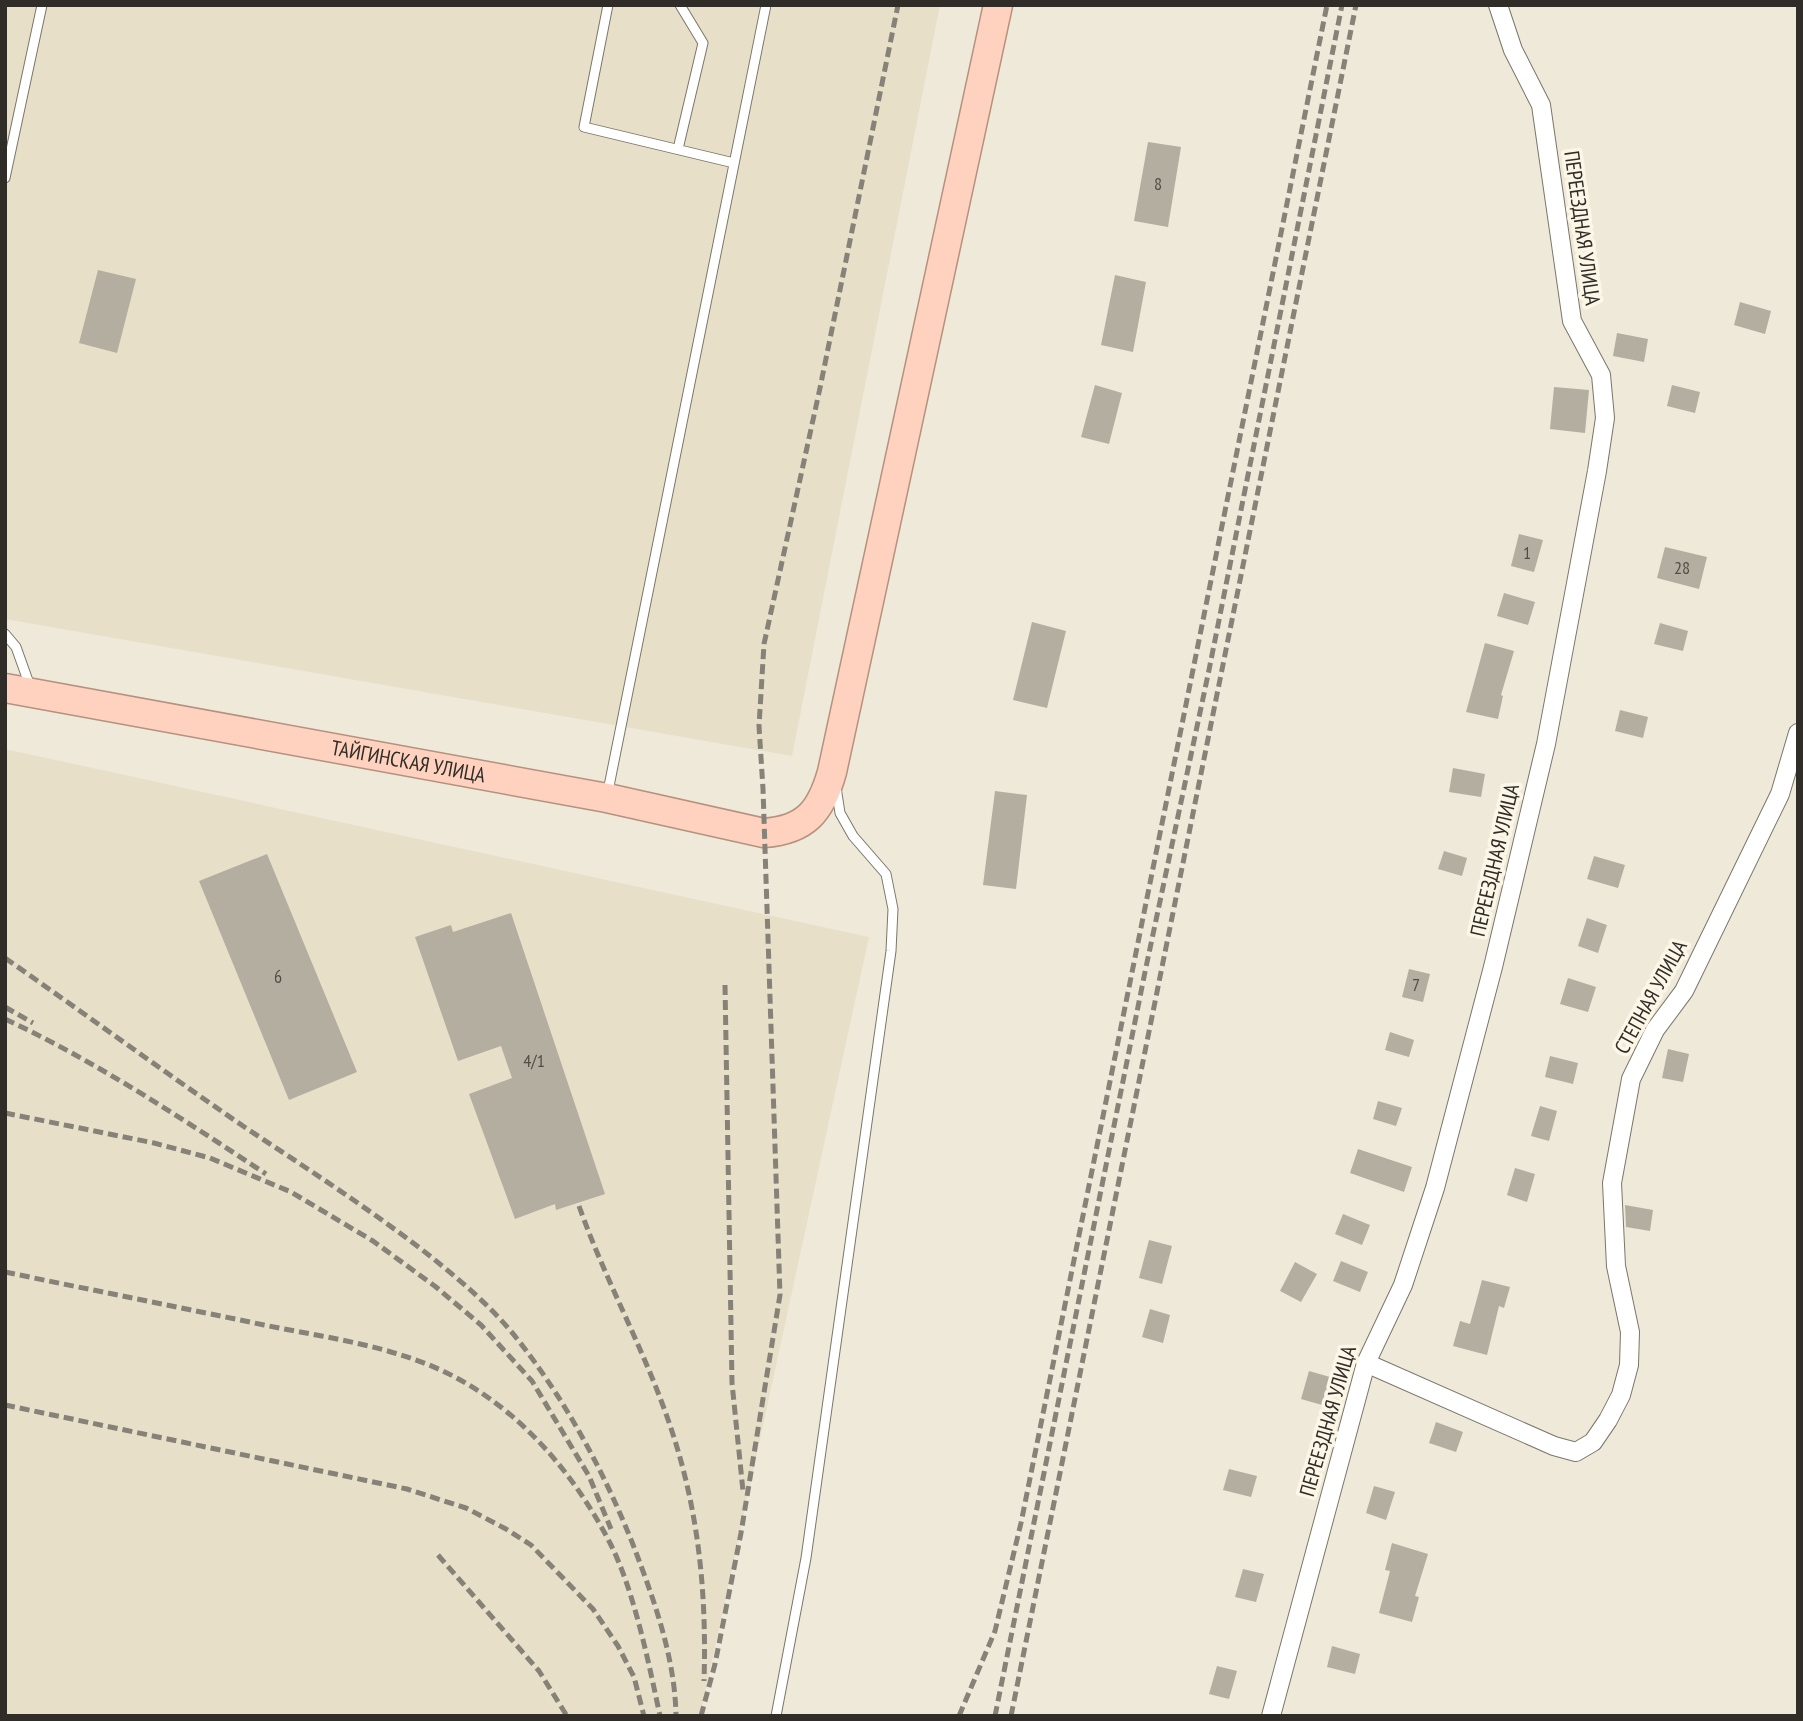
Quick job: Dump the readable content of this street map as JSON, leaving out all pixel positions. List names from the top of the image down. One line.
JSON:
{"streets":{"highway":["ТАЙГИНСКАЯ УЛИЦА"],"street":["ПЕРЕЕЗДНАЯ УЛИЦА","СТЕПНАЯ УЛИЦА"]},"crossings":[["ПЕРЕЕЗДНАЯ УЛИЦА","СТЕПНАЯ УЛИЦА"]],"house_numbers":["8","1","28","6","7","4/1"]}
